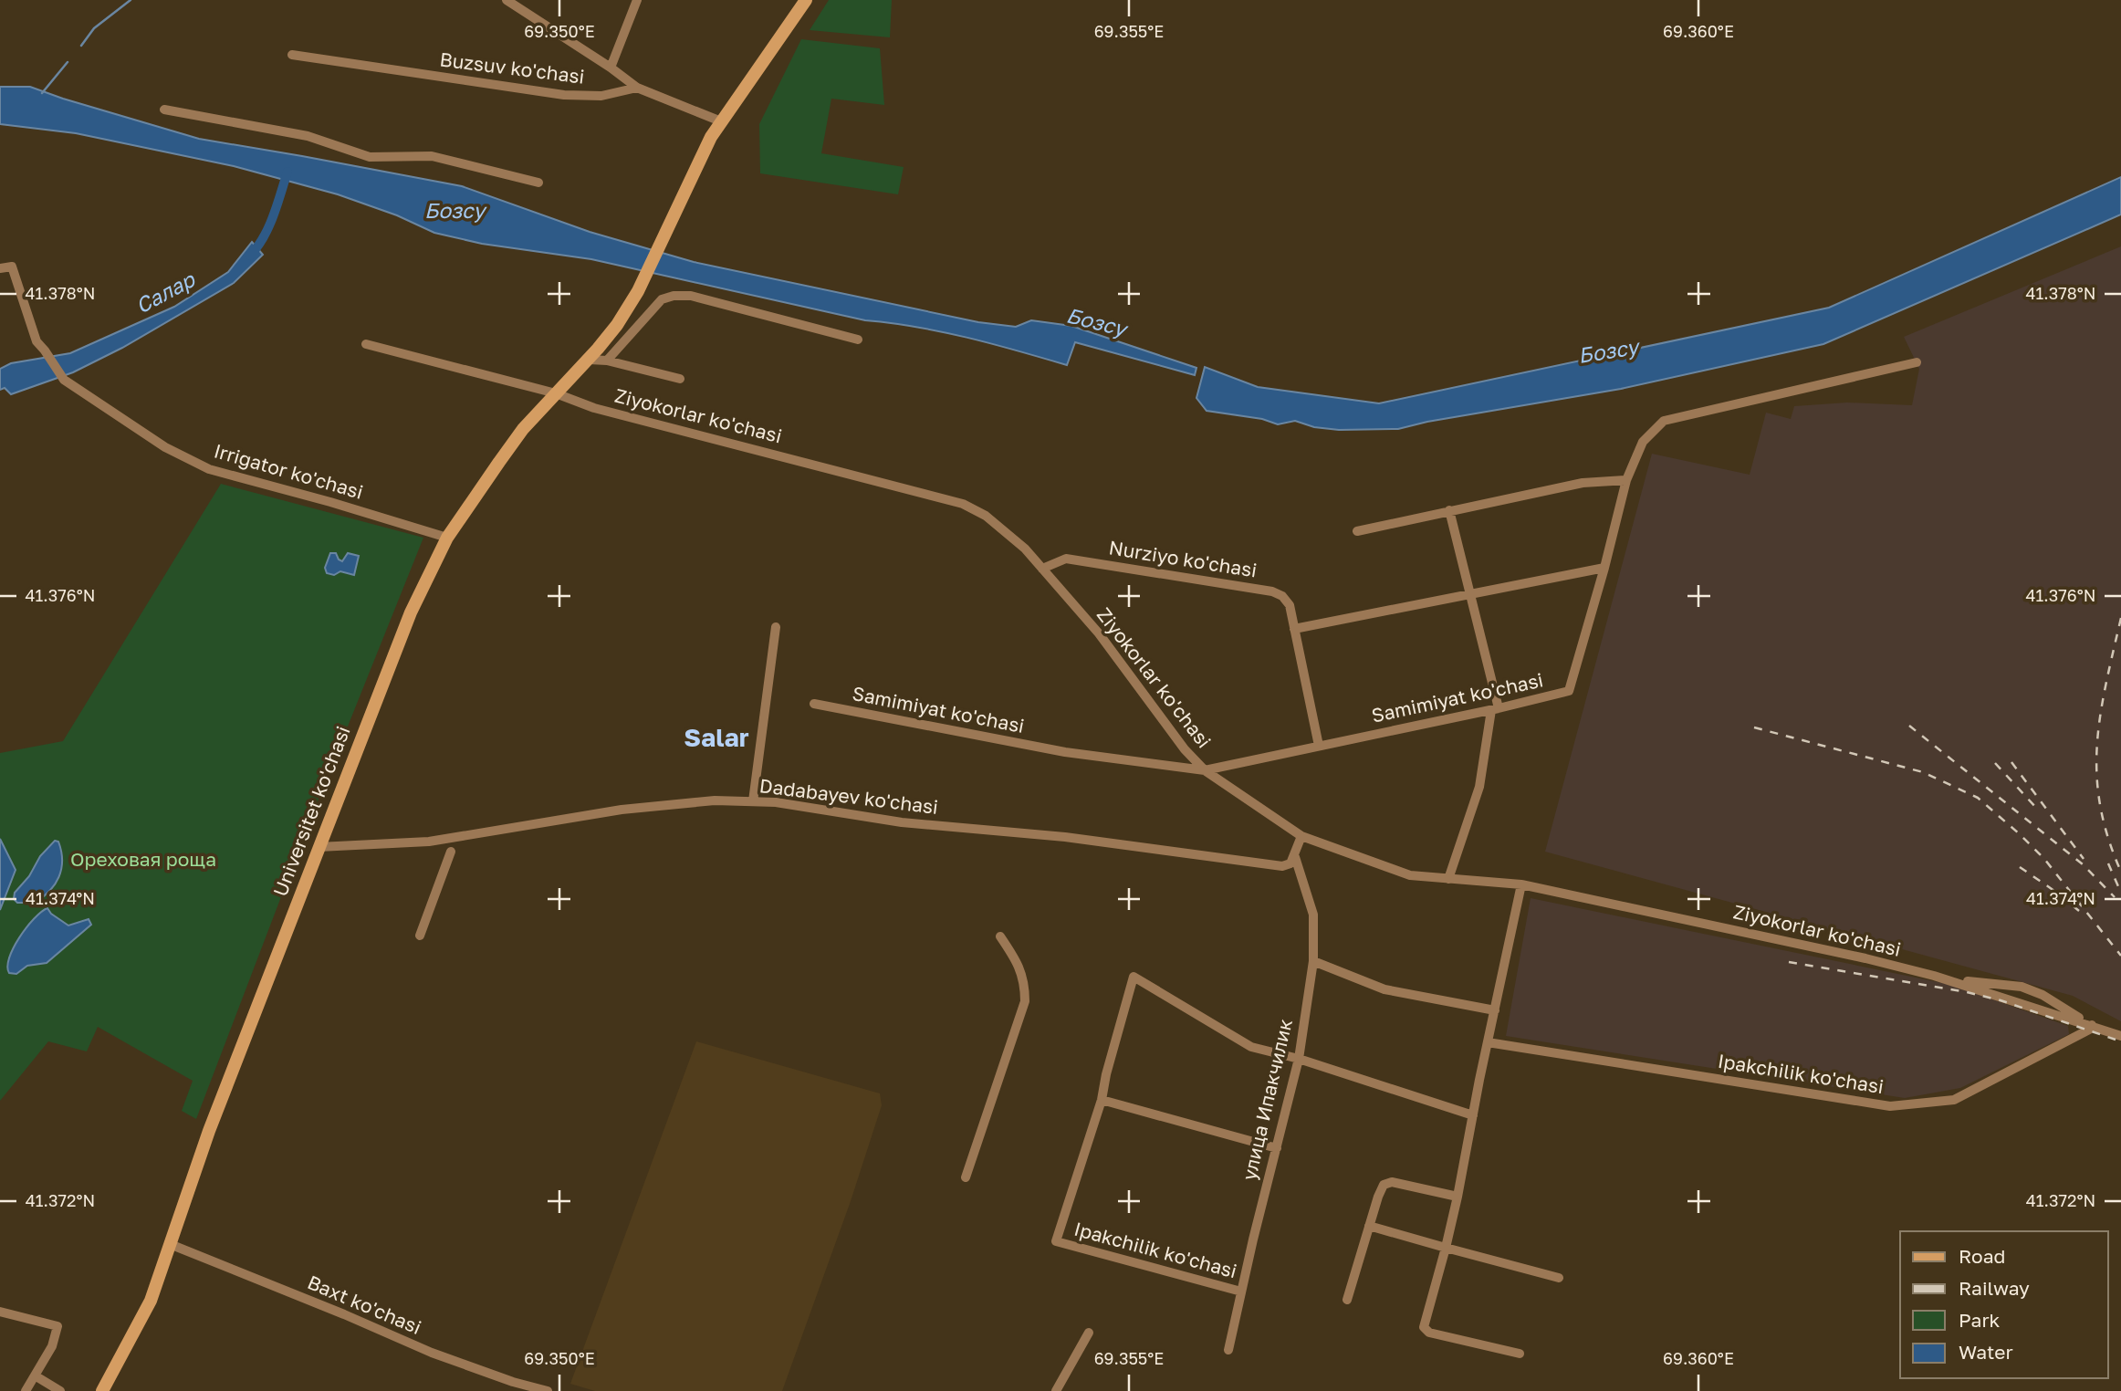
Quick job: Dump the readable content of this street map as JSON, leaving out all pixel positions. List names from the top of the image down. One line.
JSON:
{"streets":{"main road":["Universitet ko'chasi"],"street":["Buzsuv ko'chasi","Ziyokorlar ko'chasi","Irrigator ko'chasi","Nurziyo ko'chasi","Samimiyat ko'chasi","Dadabayev ko'chasi","Ipakchilik ko'chasi","улица Ипакчилик","Baxt ko'chasi"]},"crossings":[["Ziyokorlar ko'chasi","Nurziyo ko'chasi"],["Ziyokorlar ko'chasi","Samimiyat ko'chasi"],["Ziyokorlar ko'chasi","Universitet ko'chasi"],["Ziyokorlar ko'chasi","Ipakchilik ko'chasi"],["Irrigator ko'chasi","Universitet ko'chasi"],["Nurziyo ko'chasi","Samimiyat ko'chasi"],["Dadabayev ko'chasi","Universitet ko'chasi"],["Dadabayev ko'chasi","улица Ипакчилик"],["Universitet ko'chasi","Baxt ko'chasi"],["Ipakchilik ko'chasi","улица Ипакчилик"]],"districts":["Salar"],"water":["Бозсу","Салар"],"parks":["Ореховая роща"],"legend":["Road","Railway","Park","Water"],"coordinates":["69.350°E","69.355°E","69.360°E","41.378°N","41.376°N","41.374°N","41.372°N"]}
